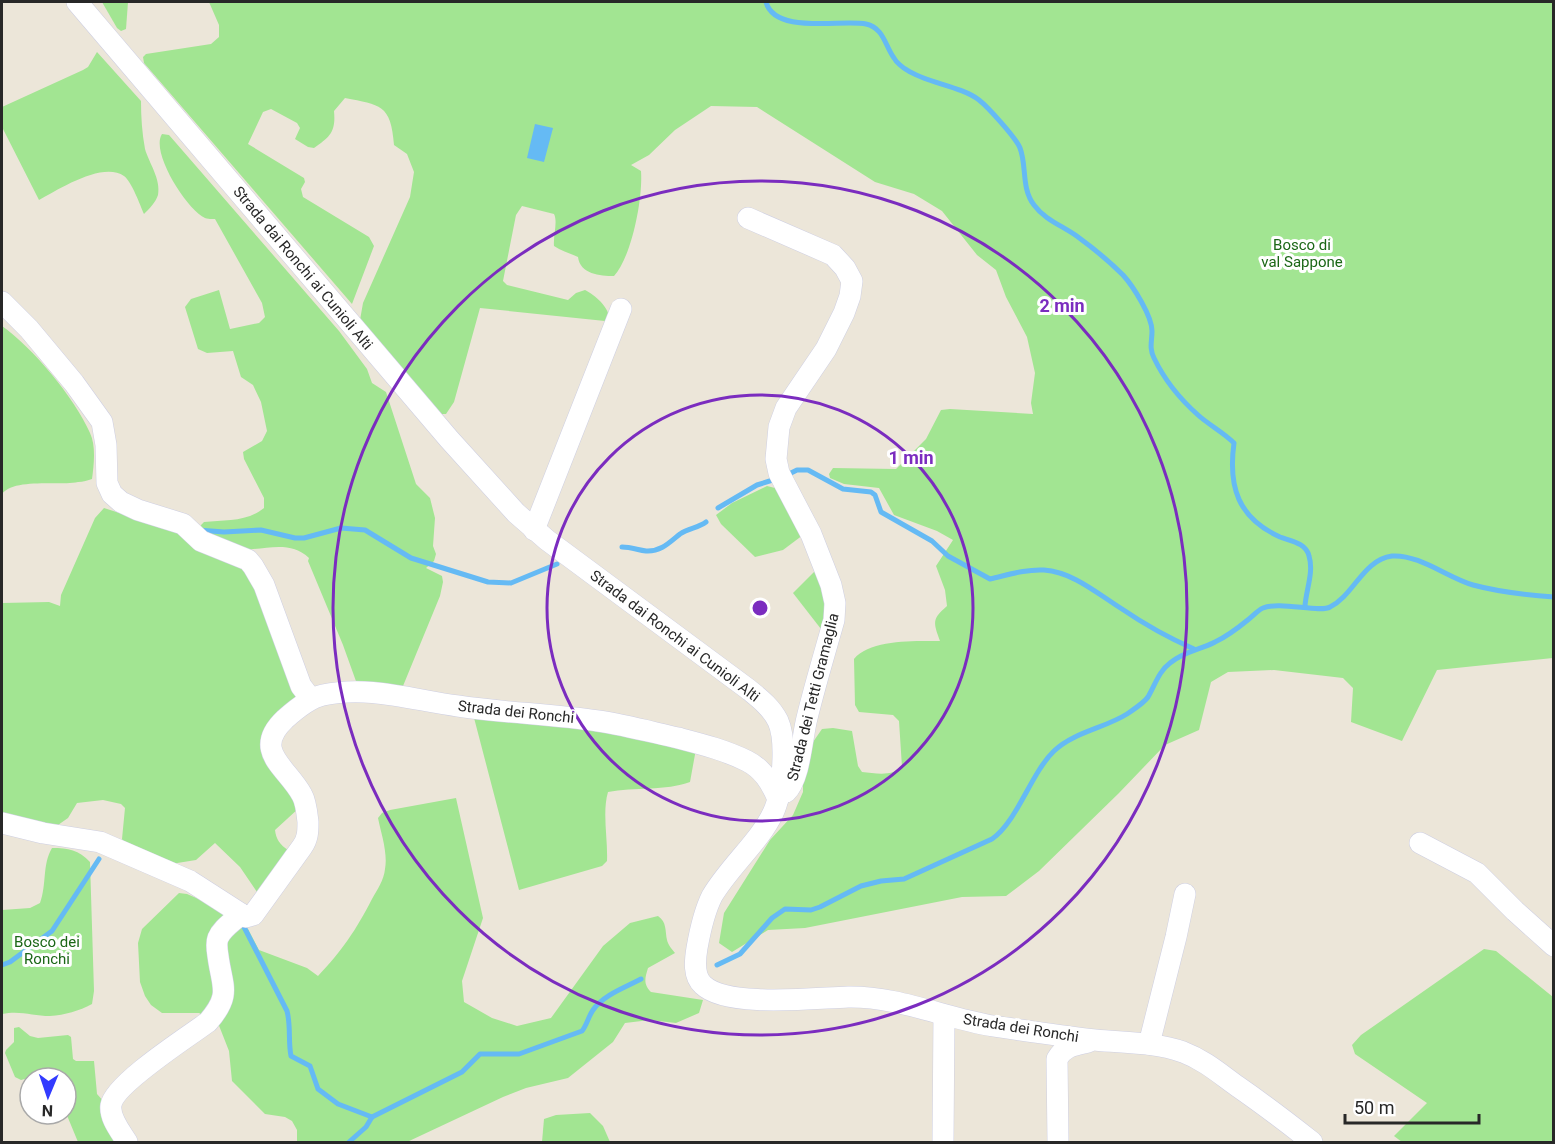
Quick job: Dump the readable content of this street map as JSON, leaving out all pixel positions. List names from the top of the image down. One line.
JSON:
{"streets":{"street":["Strada dai Ronchi ai Cunioli Alti","Strada dei Tetti Gramaglia","Strada dei Ronchi"]},"crossings":[["Strada dai Ronchi ai Cunioli Alti","Strada dei Tetti Gramaglia"],["Strada dai Ronchi ai Cunioli Alti","Strada dei Ronchi"],["Strada dei Tetti Gramaglia","Strada dei Ronchi"]],"parks":["Bosco di val Sappone","Bosco dei Ronchi"],"scale_bar":"50 m","north":"bottom","rings":["2 min","1 min"]}
